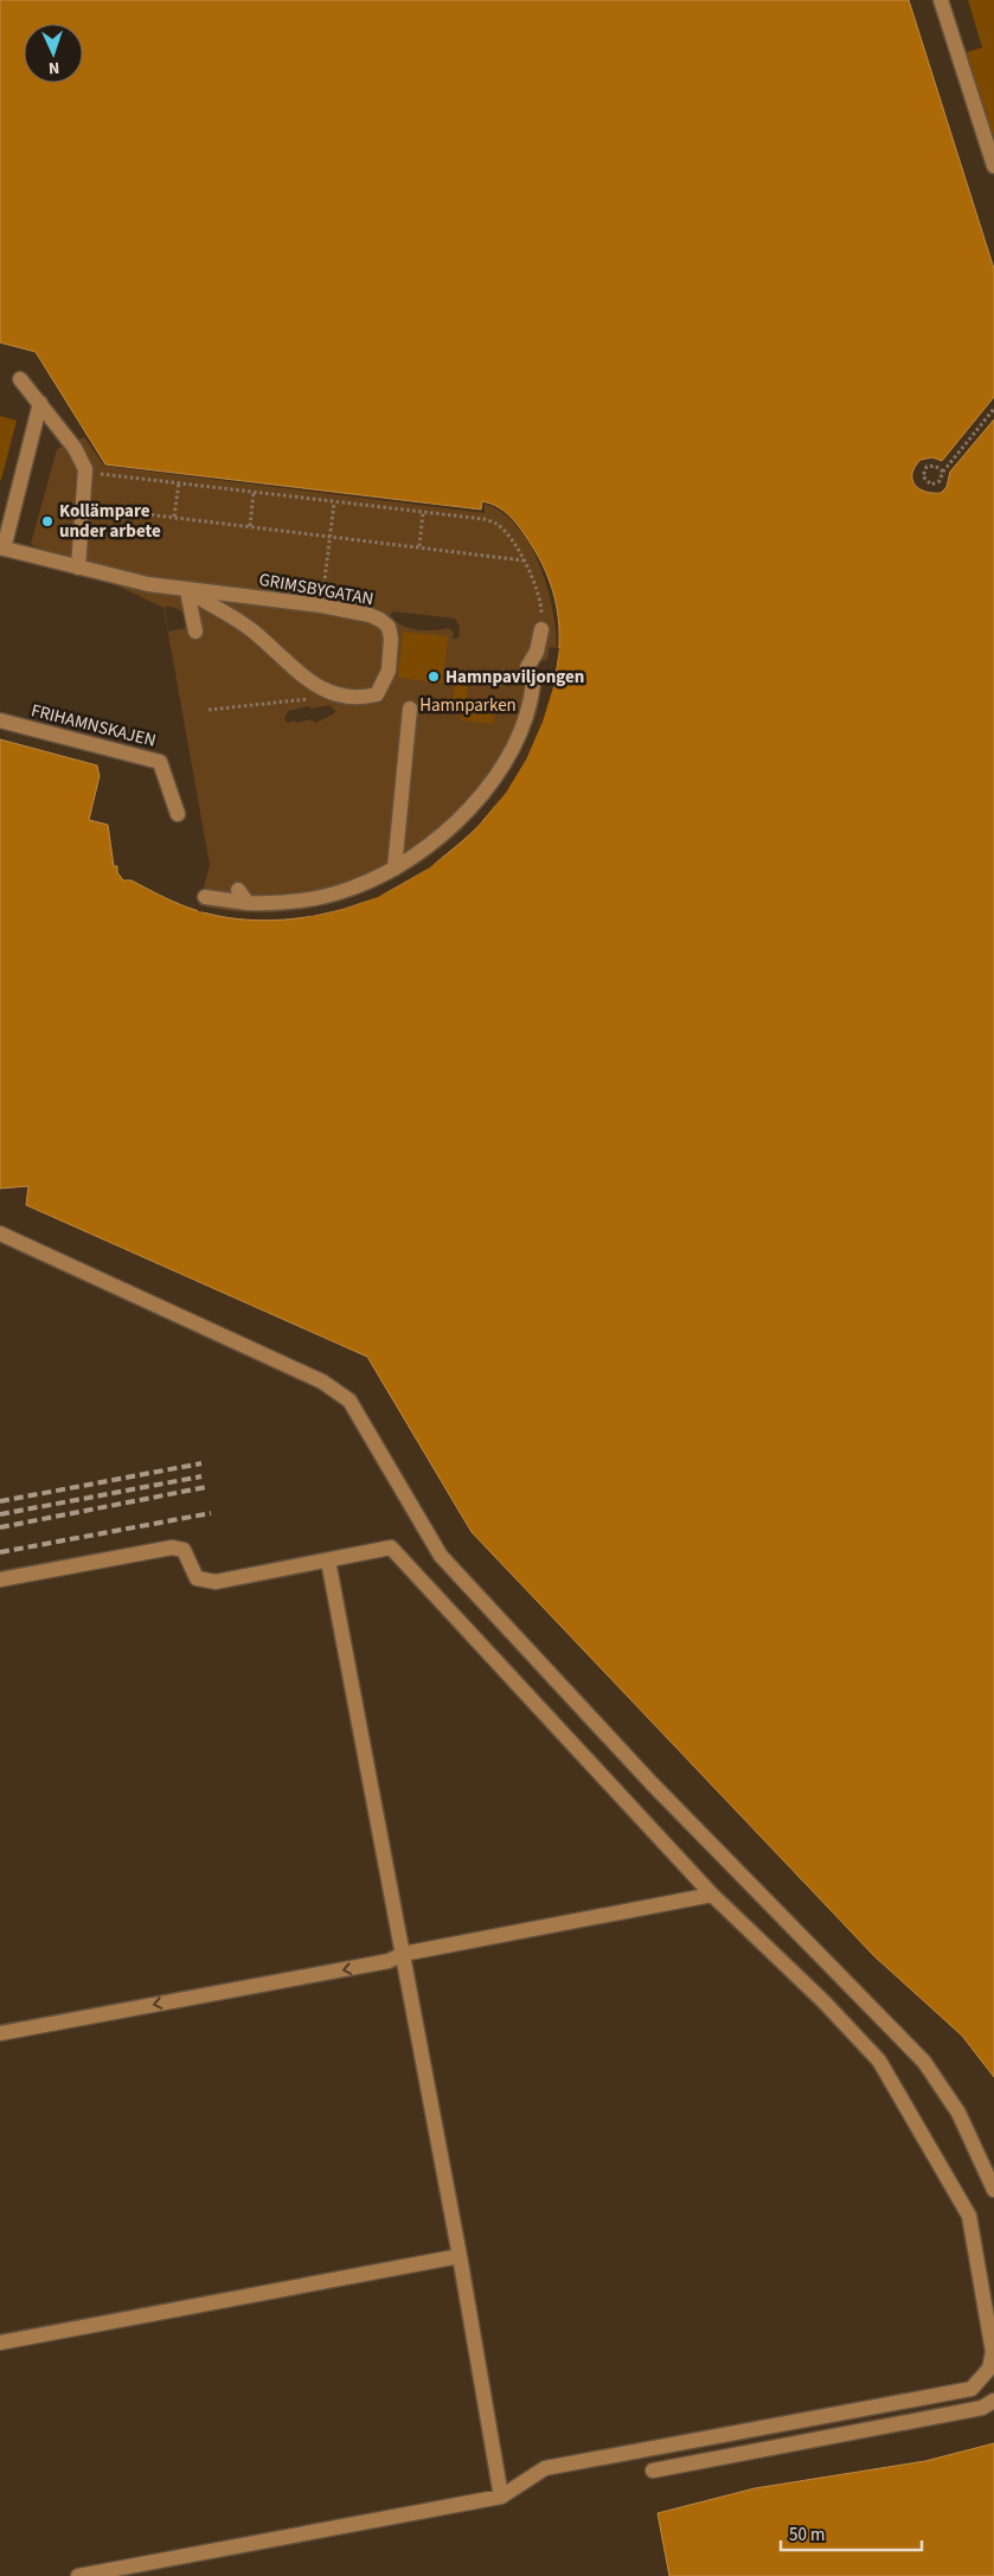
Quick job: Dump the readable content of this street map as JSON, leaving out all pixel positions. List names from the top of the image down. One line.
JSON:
{"streets":{"street":["GRIMSBYGATAN","FRIHAMNSKAJEN"]},"parks":["Hamnparken"],"places":["Kollämpare under arbete","Hamnpaviljongen"],"scale_bar":"50 m","north":"bottom"}
